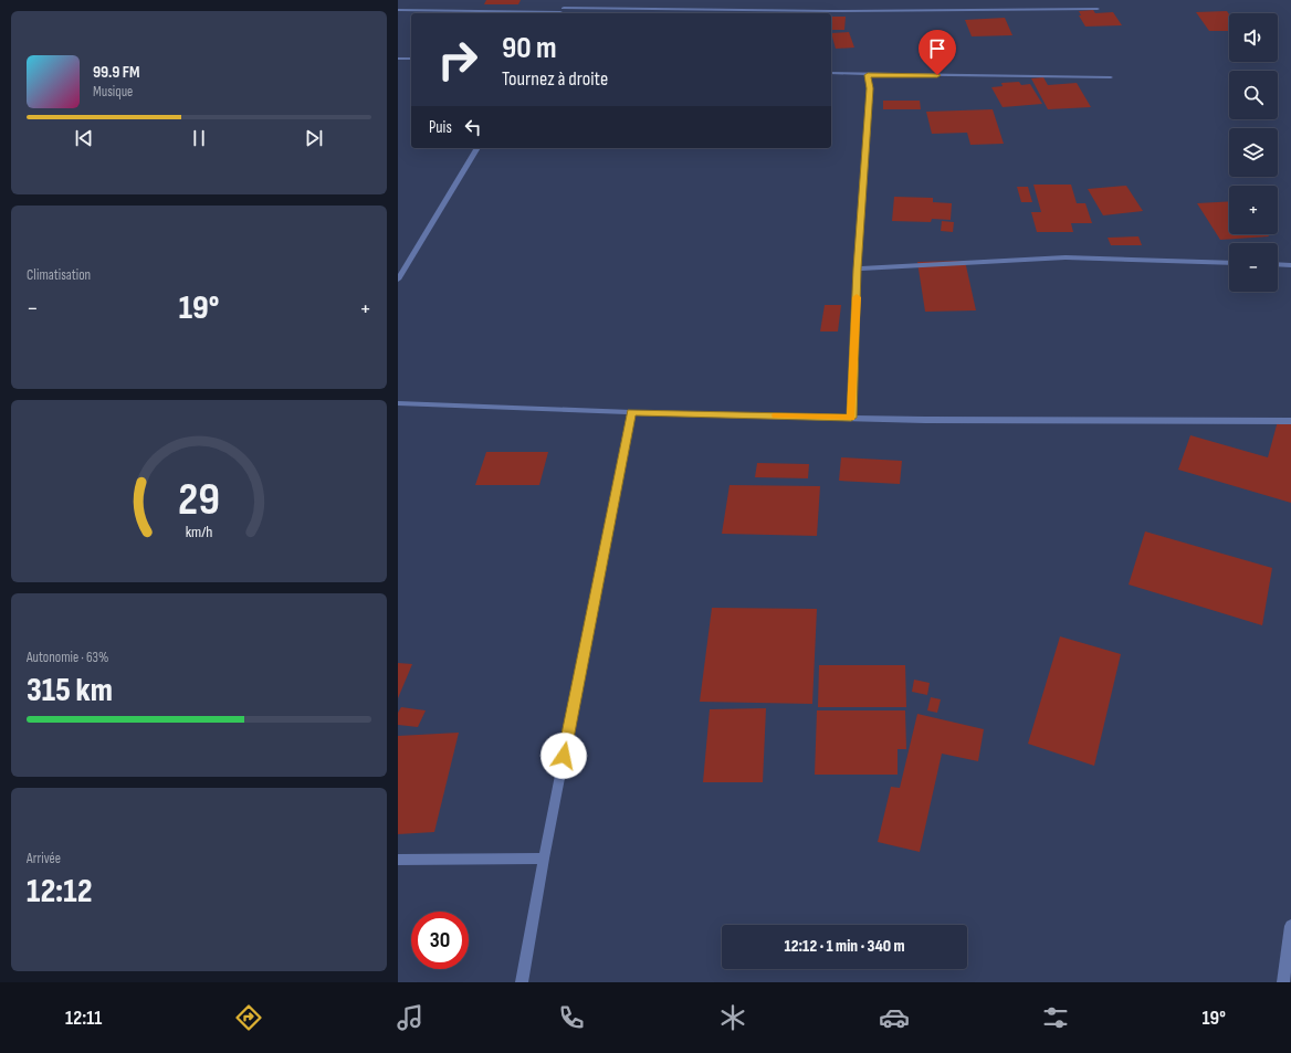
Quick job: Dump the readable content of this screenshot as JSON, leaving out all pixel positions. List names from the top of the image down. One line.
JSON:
{"page":{"map_buttons":["+","−"],"turn":["90 m","Tournez à droite"],"song":["99.9 FM","Musique"],"then":"Puis","tile":["Climatisation",["Autonomie · 63%","315 km"],["Arrivée","12:12"]],"heat":["−","19°","+"],"limit":"30","trip":"12:12 · 1 min · 340 m","tabs":["12:11","19°"],"gauge":["29","km/h"]}}
